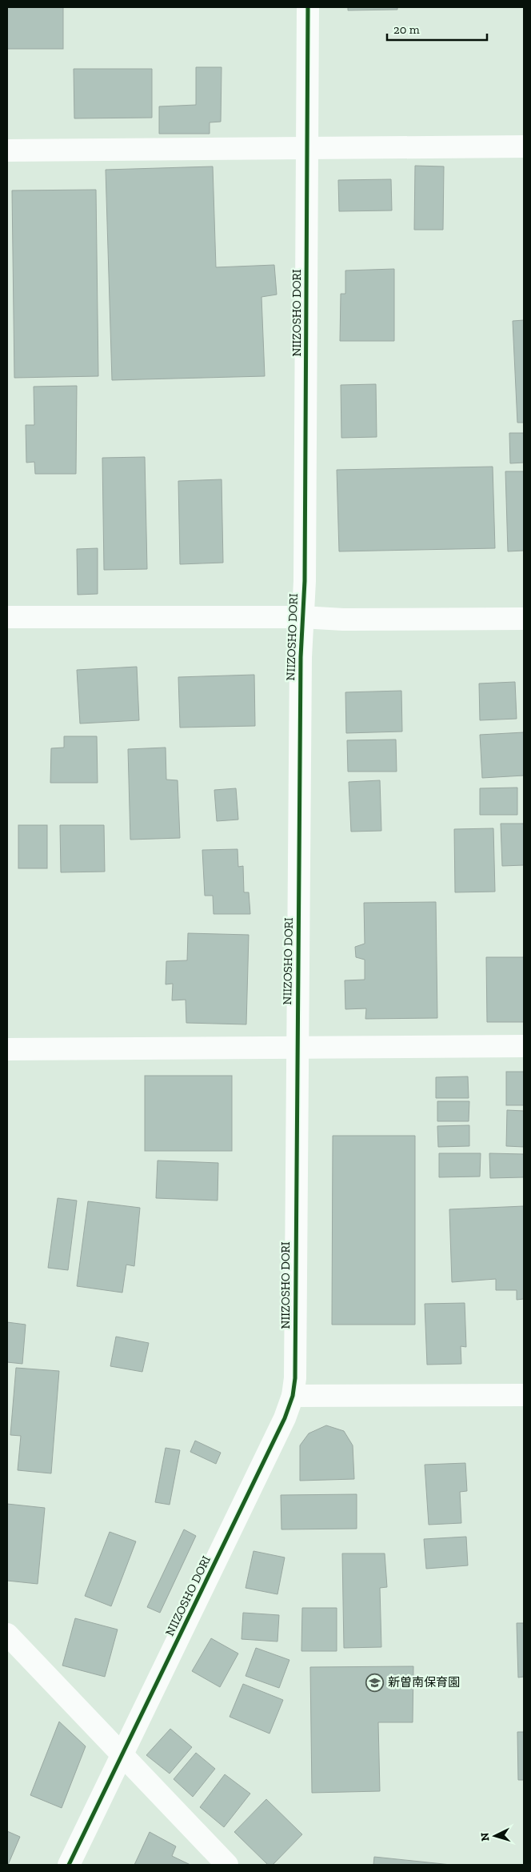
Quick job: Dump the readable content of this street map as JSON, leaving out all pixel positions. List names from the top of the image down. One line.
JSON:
{"streets":{"street":["NIIZOSHO DORI"]},"places":{"school or university":["新曽南保育園"]},"scale_bar":"20 m","north":"left"}
